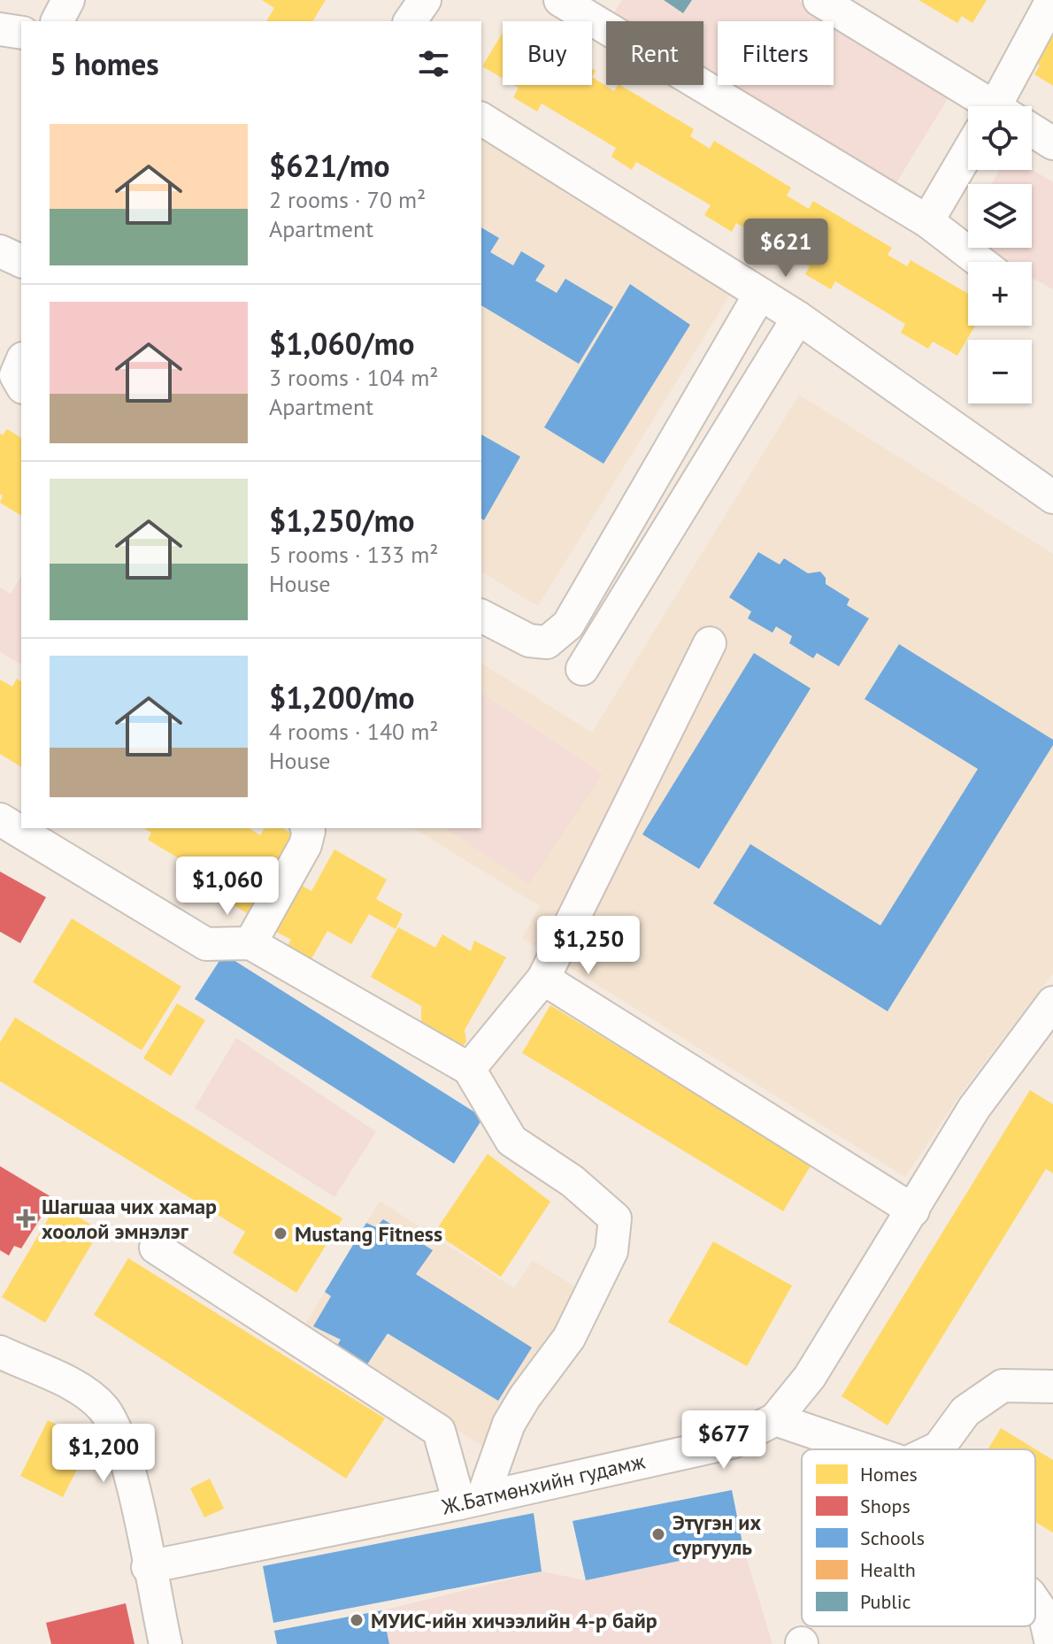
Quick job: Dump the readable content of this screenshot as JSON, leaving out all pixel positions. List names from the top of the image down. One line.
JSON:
{"streets":{"street":["Ж.Батмөнхийн гудамж"]},"places":{"health":["Шагшаа чих хамар хоолой эмнэлэг"],"other":["Mustang Fitness","Этүгэн их сургууль","МУИС-ийн хичээлийн 4-р байр"]},"legend":["Homes","Shops","Schools","Health","Public"],"page":{"chip":["Buy","Rent","Filters"],"heading":"5 homes","map_buttons":["+","−"],"list":[{"name":"$621/mo","note":"2 rooms · 70 m² · Apartment"},{"name":"$1,060/mo","note":"3 rooms · 104 m² · Apartment"},{"name":"$1,250/mo","note":"5 rooms · 133 m² · House"},{"name":"$1,200/mo","note":"4 rooms · 140 m² · House"}],"price":["$621","$1,060","$1,250","$677","$1,200"]}}
